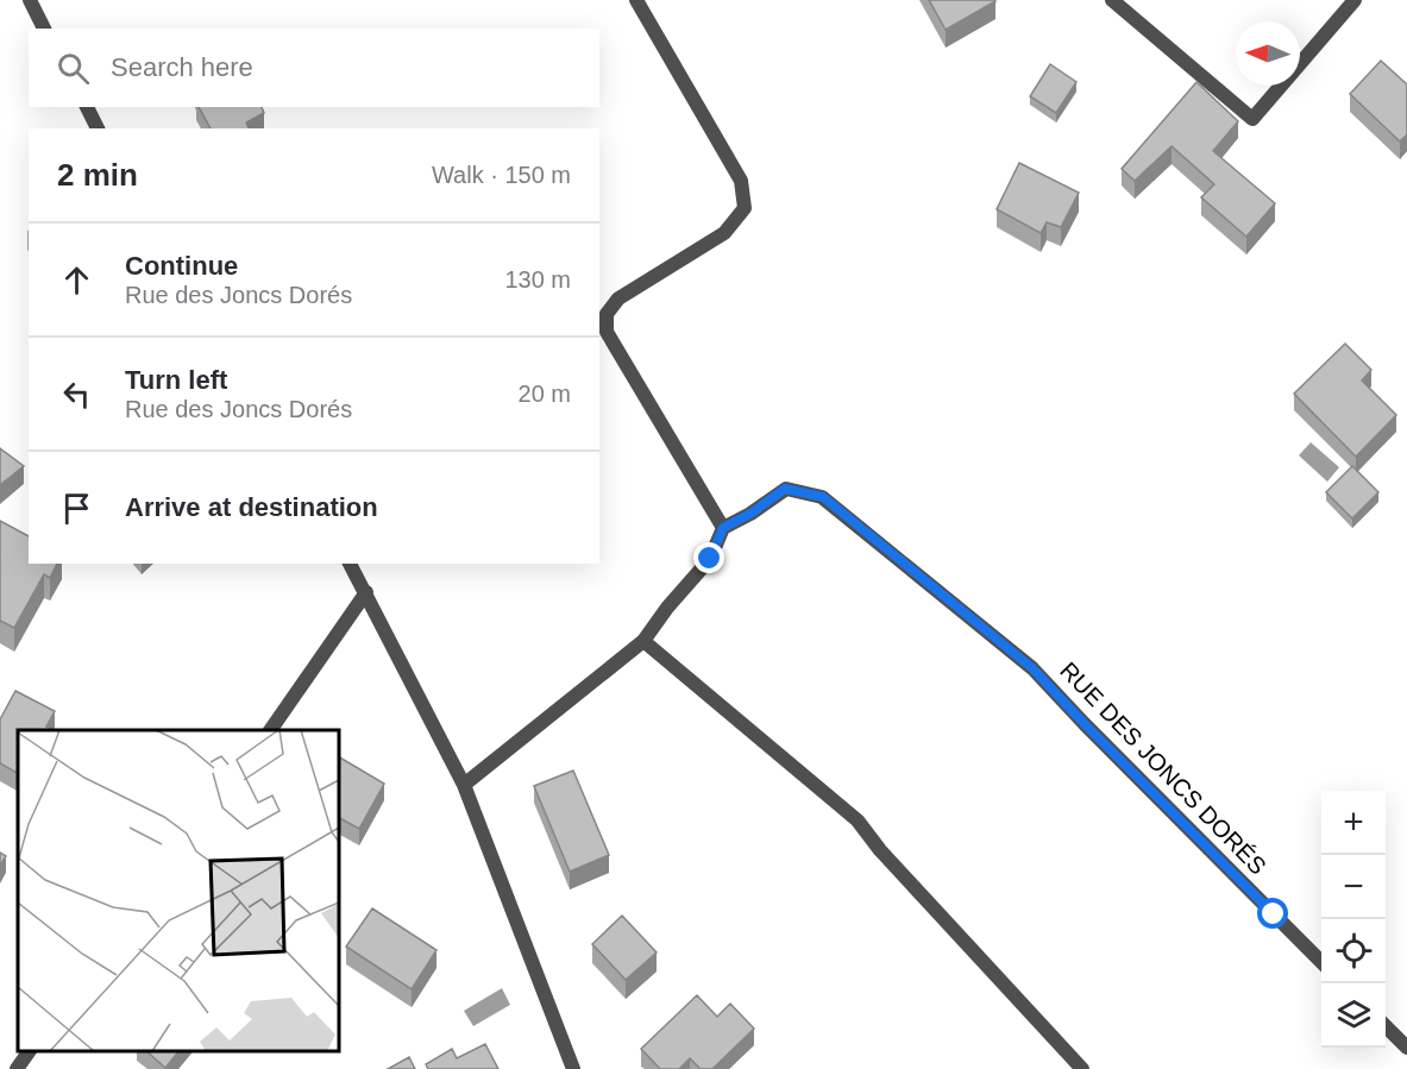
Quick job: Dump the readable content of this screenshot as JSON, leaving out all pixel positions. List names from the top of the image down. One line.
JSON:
{"streets":{"street":["RUE DES JONCS DORÉS"]},"north":"left","page":{"search":"Search here","heading":["2 min","Walk · 150 m"],"list":[["Continue","Rue des Joncs Dorés","130 m"],["Turn left","Rue des Joncs Dorés","20 m"],"Arrive at destination"],"map_buttons":["+","−"]}}
